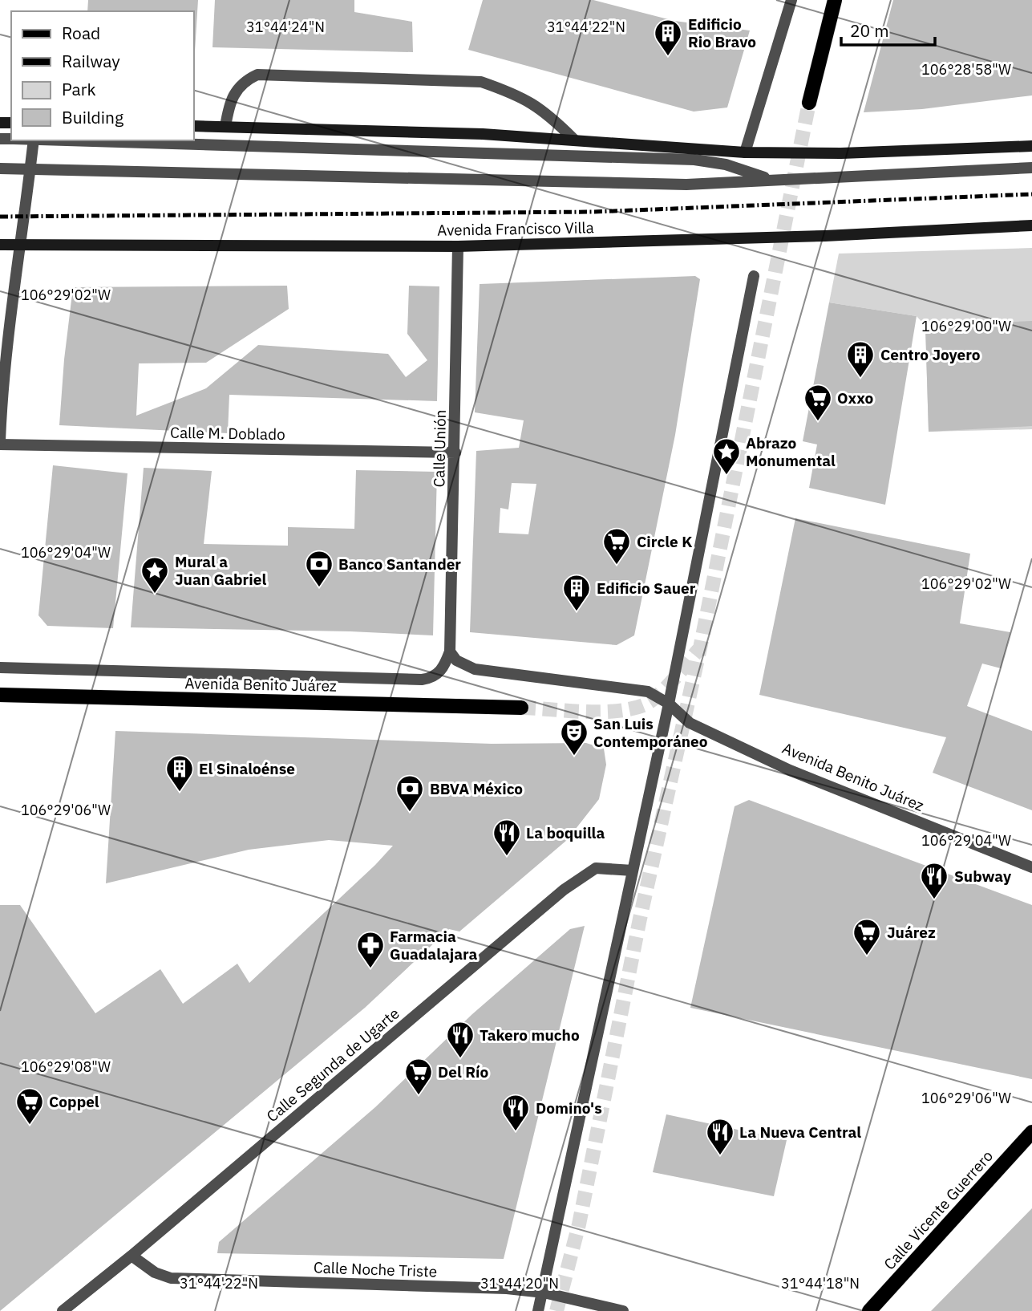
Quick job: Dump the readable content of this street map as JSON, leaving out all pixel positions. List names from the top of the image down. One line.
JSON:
{"streets":{"main road":["Avenida Francisco Villa","Avenida Benito Juárez","Calle Vicente Guerrero"],"street":["Calle M. Doblado","Calle Unión","Calle Segunda de Ugarte","Calle Noche Triste"]},"crossings":[["Avenida Francisco Villa","Calle Unión"],["Calle M. Doblado","Calle Unión"],["Calle Unión","Avenida Benito Juárez"],["Calle Segunda de Ugarte","Calle Noche Triste"]],"places":{"building":["Edificio Rio Bravo","Centro Joyero","Edificio Sauer","El Sinaloénse"],"supermarket":["Oxxo","Circle K","Juárez","Del Río","Coppel"],"place":["Abrazo Monumental","Mural a Juan Gabriel"],"bank":["Banco Santander","BBVA México"],"theatre":["San Luis Contemporáneo"],"restaurant":["La boquilla","Subway","Takero mucho","Domino's","La Nueva Central"],"pharmacy":["Farmacia Guadalajara"]},"legend":["Road","Railway","Park","Building"],"scale_bar":"20 m","coordinates":["31°44'24\"N","31°44'22\"N","106°28'58\"W","106°29'02\"W","106°29'00\"W","106°29'04\"W","106°29'06\"W","106°29'08\"W","31°44'20\"N","31°44'18\"N"]}
